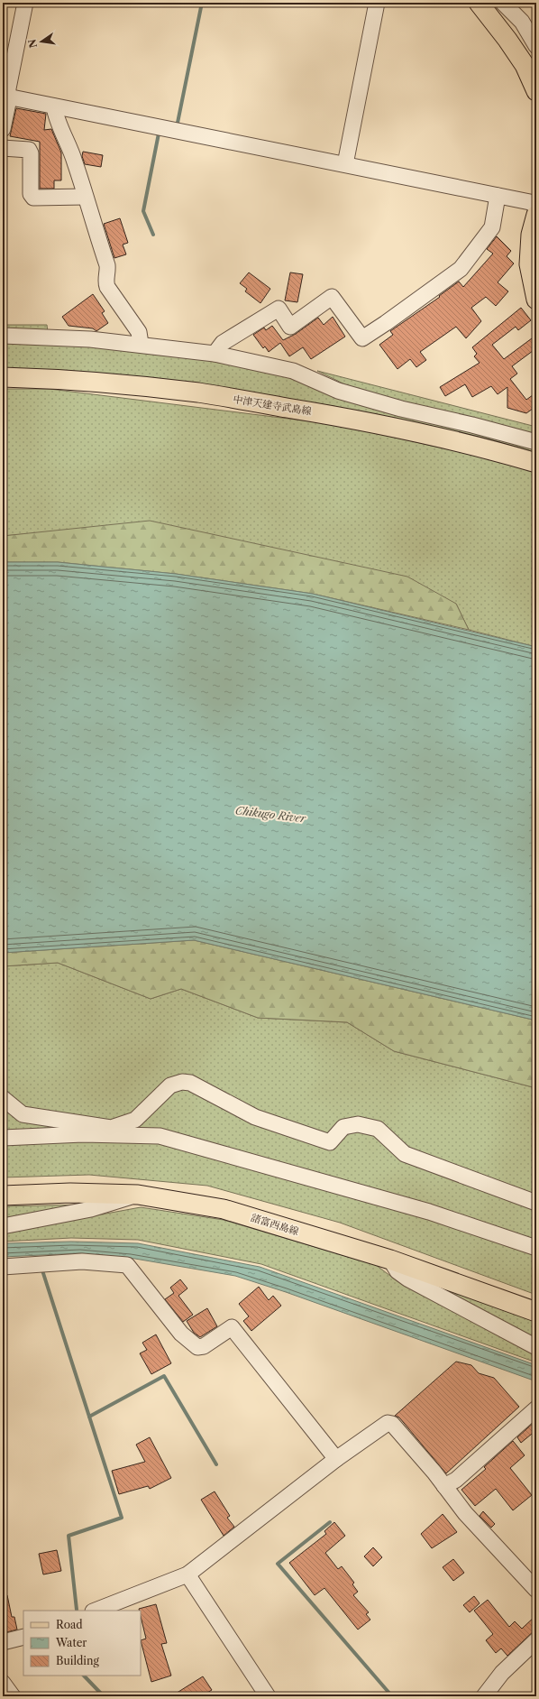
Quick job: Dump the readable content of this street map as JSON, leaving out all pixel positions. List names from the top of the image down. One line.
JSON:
{"streets":{"main road":["中津天建寺武島線","諸富西島線"]},"water":["Chikugo River"],"legend":["Road","Water","Building"],"north":"left"}
